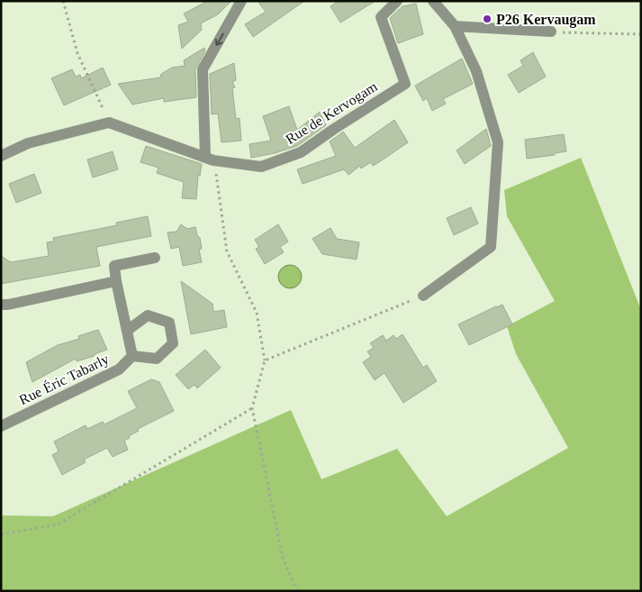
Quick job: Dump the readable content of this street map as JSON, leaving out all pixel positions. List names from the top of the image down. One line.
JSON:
{"streets":{"street":["Rue de Kervogam","Rue Éric Tabarly"]},"places":["P26 Kervaugam"]}
